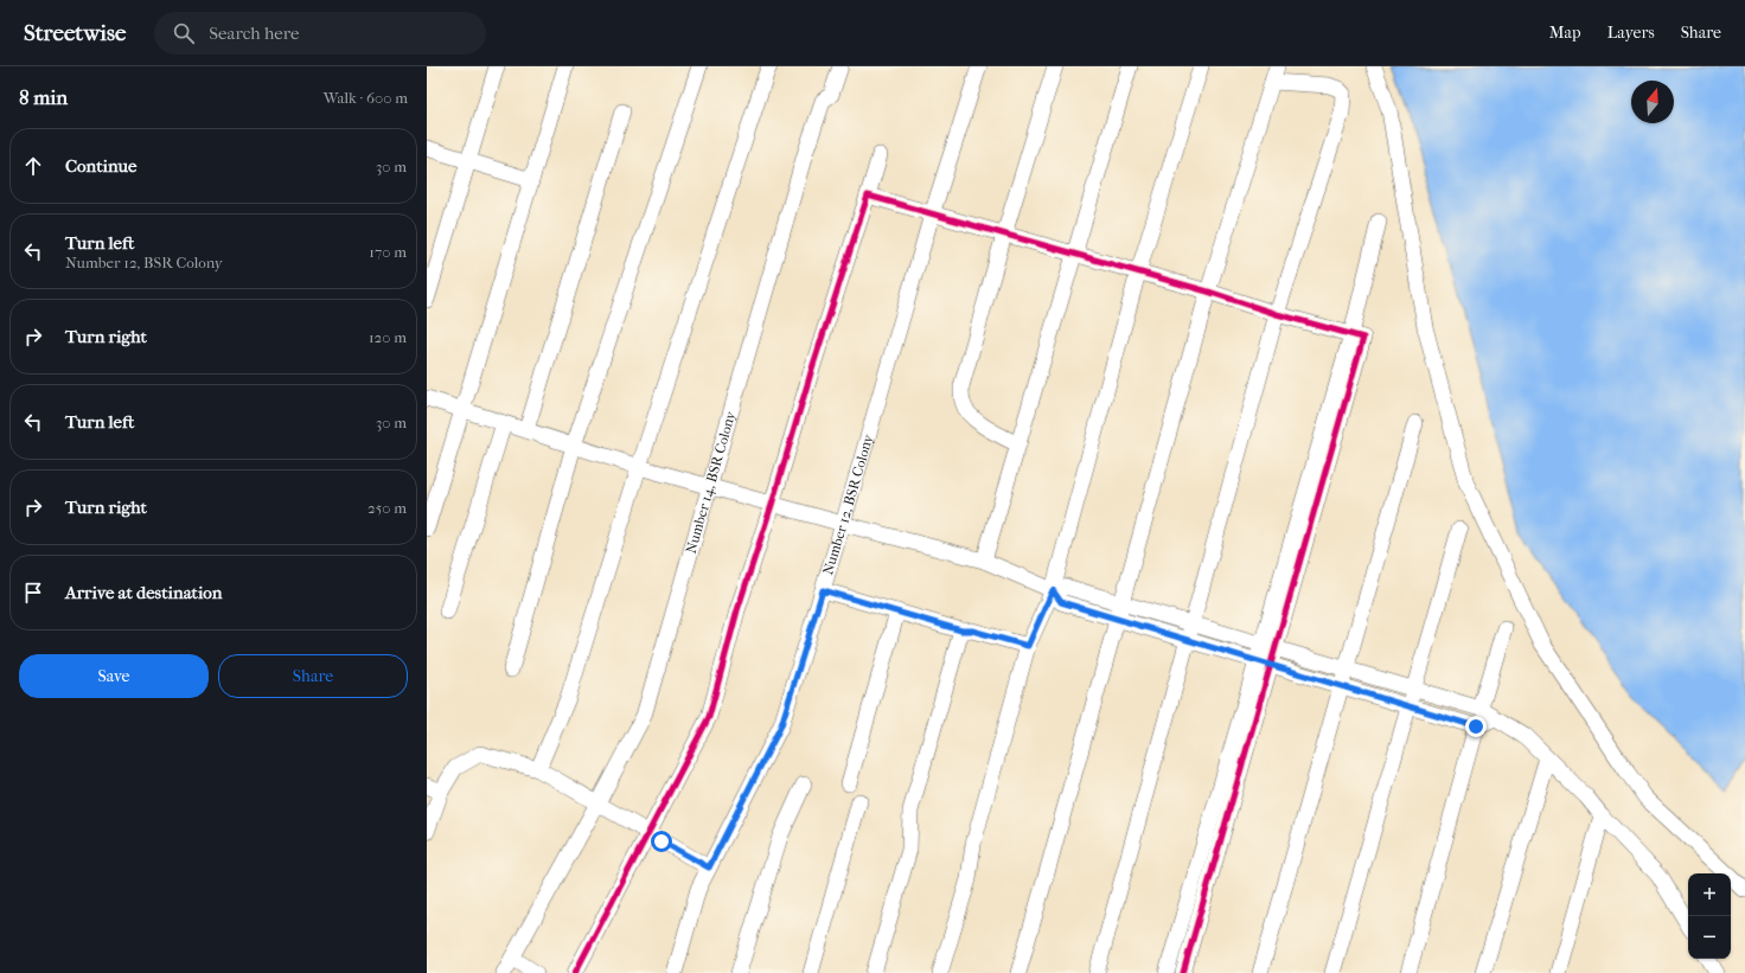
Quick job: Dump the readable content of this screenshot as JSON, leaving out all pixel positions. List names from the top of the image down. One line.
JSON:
{"streets":{"street":["Number 14, BSR Colony","Number 12, BSR Colony"]},"north":"top","page":{"header":"Streetwise","search":"Search here","nav":["Map","Layers","Share"],"heading":["8 min","Walk · 600 m"],"list":[["Continue","30 m"],["Turn left","Number 12, BSR Colony","170 m"],["Turn right","120 m"],["Turn left","30 m"],["Turn right","250 m"],"Arrive at destination"],"buttons":["Save","Share"],"map_buttons":["+","−"]}}
